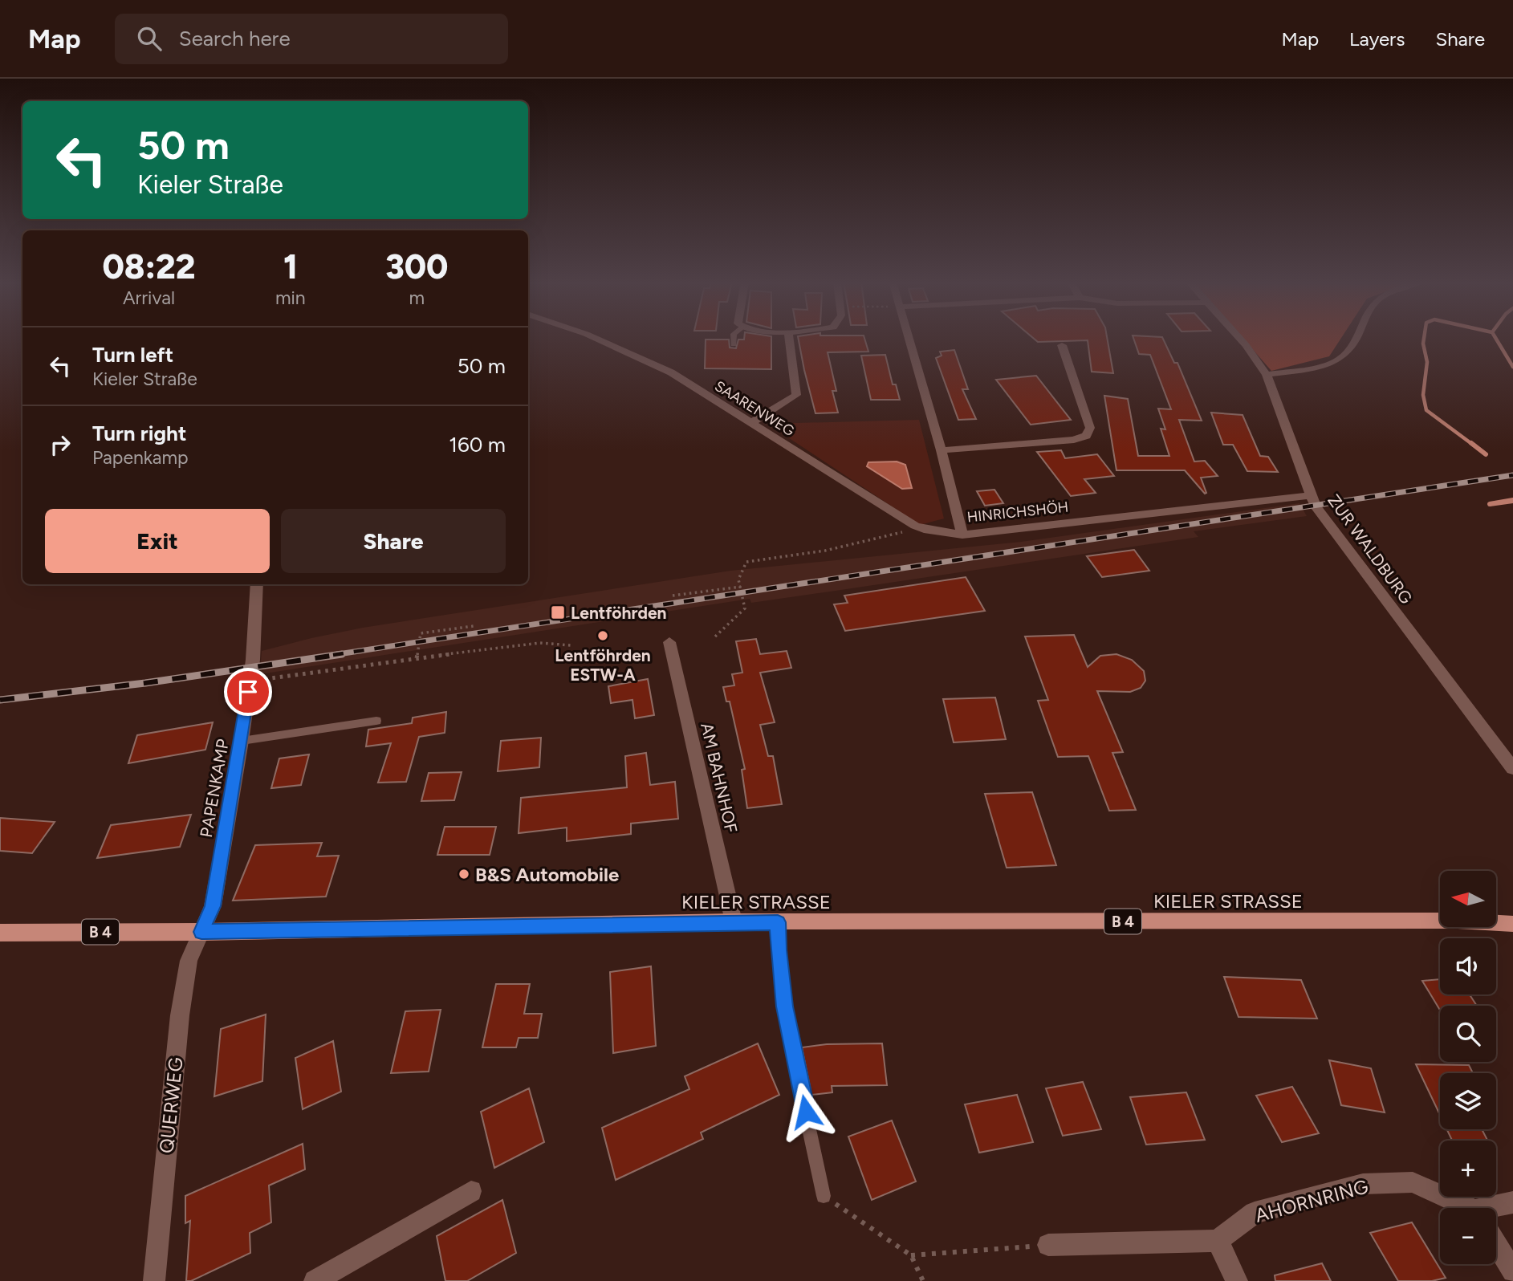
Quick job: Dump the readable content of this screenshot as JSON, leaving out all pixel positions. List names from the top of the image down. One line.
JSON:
{"streets":{"main road":["KIELER STRASSE","B 4"],"street":["SAARENWEG","HINRICHSHÖH","ZUR WALDBURG","AM BAHNHOF","PAPENKAMP","QUERWEG","AHORNRING"]},"crossings":[["SAARENWEG","HINRICHSHÖH"],["HINRICHSHÖH","ZUR WALDBURG"],["AM BAHNHOF","KIELER STRASSE"],["PAPENKAMP","KIELER STRASSE"],["PAPENKAMP","QUERWEG"],["KIELER STRASSE","QUERWEG"]],"places":{"transit":["Lentföhrden"],"other":["Lentföhrden ESTW-A","B&S Automobile"]},"north":"left","page":{"header":"Map","search":"Search here","nav":["Map","Layers","Share"],"turn":["50 m","Kieler Straße"],"eta":["08:22","Arrival","1","min","300","m"],"list":[{"name":"Turn left","note":"Kieler Straße","value":"50 m"},{"name":"Turn right","note":"Papenkamp","value":"160 m"}],"buttons":["Exit","Share"],"map_buttons":["+","−"]}}
